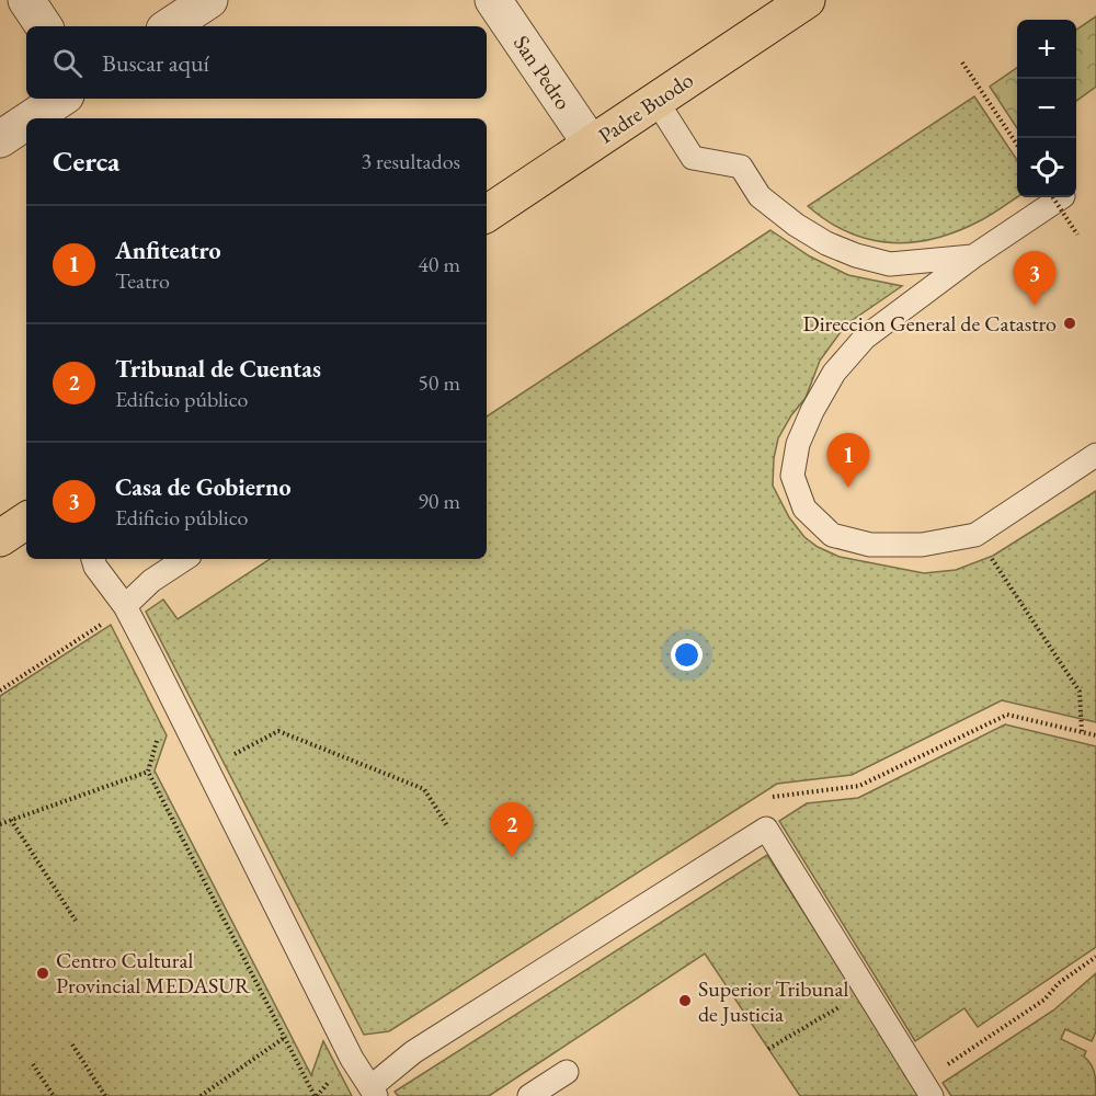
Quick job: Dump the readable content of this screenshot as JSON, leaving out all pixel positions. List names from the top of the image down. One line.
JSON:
{"streets":{"main road":["Padre Buodo"],"street":["San Pedro"]},"crossings":[["San Pedro","Padre Buodo"]],"places":["Direccion General de Catastro","Centro Cultural Provincial MEDASUR","Superior Tribunal de Justicia"],"page":{"map_buttons":["+","−"],"search":"Buscar aquí","heading":["Cerca","3 resultados"],"list":[{"mark":"1","name":"Anfiteatro","note":"Teatro","value":"40 m"},{"mark":"2","name":"Tribunal de Cuentas","note":"Edificio público","value":"50 m"},{"mark":"3","name":"Casa de Gobierno","note":"Edificio público","value":"90 m"}],"pins":["3","1","2"]}}
